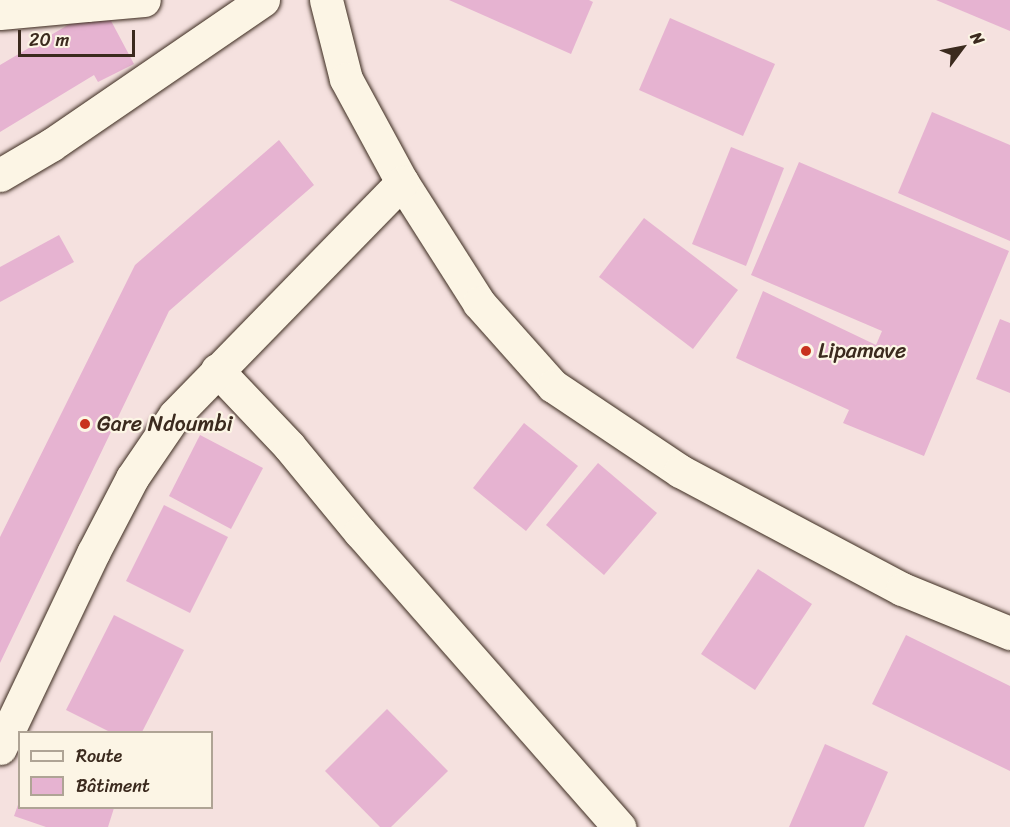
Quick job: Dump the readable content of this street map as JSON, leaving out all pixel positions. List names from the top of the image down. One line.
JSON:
{"places":["Lipamave","Gare Ndoumbi"],"legend":["Route","Bâtiment"],"scale_bar":"20 m","north":"top right"}
